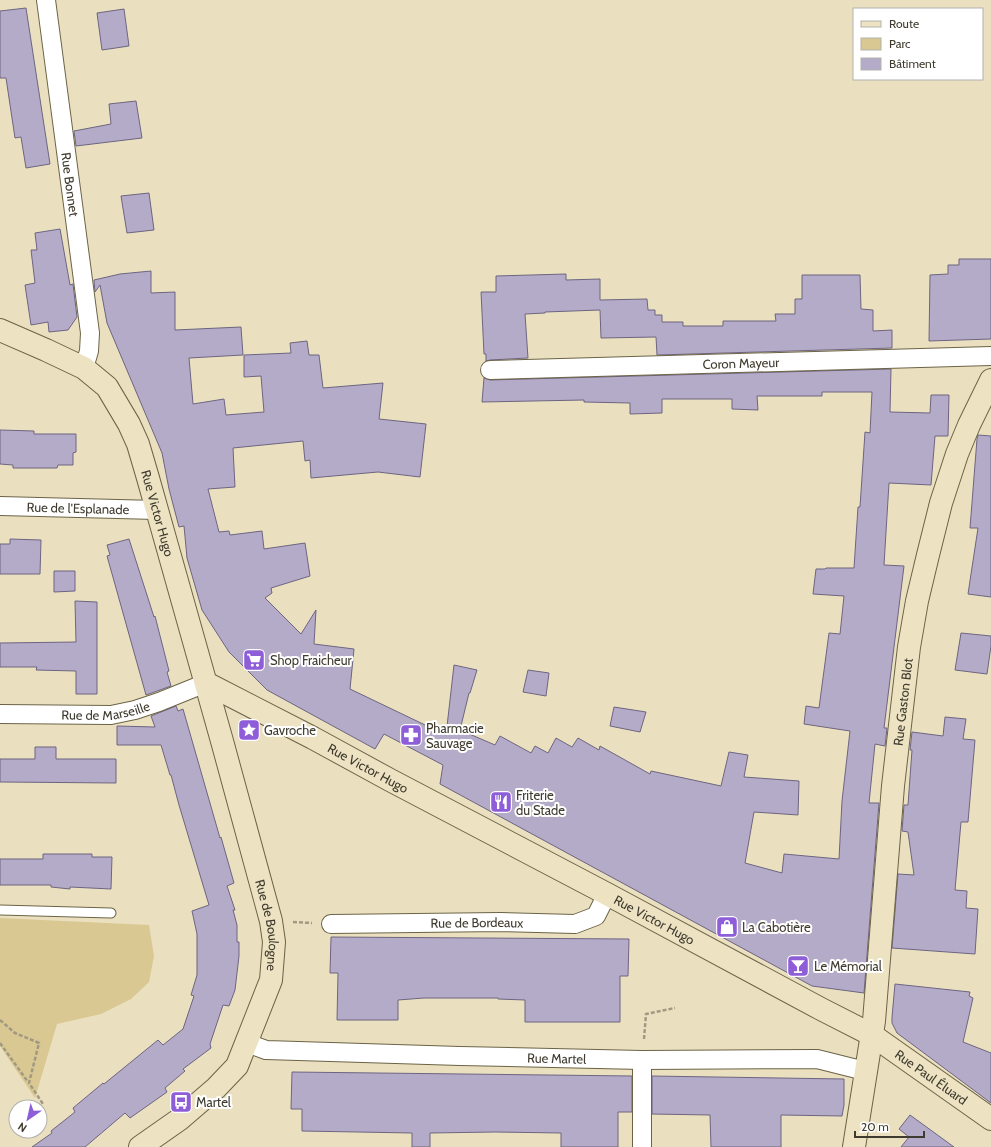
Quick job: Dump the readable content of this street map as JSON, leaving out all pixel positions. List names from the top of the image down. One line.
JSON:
{"streets":{"street":["Rue Bonnet","Coron Mayeur","Rue de l'Esplanade","Rue Victor Hugo","Rue Gaston Blot","Rue de Marseille","Rue de Bordeaux","Rue de Boulogne","Rue Martel","Rue Paul Éluard"]},"crossings":[["Rue Bonnet","Rue Victor Hugo"],["Rue de l'Esplanade","Rue Victor Hugo"],["Rue Victor Hugo","Rue Gaston Blot"],["Rue Victor Hugo","Rue de Marseille"],["Rue Victor Hugo","Rue de Bordeaux"],["Rue Victor Hugo","Rue de Boulogne"],["Rue Victor Hugo","Rue Paul Éluard"],["Rue Gaston Blot","Rue Martel"],["Rue Gaston Blot","Rue Paul Éluard"],["Rue de Marseille","Rue de Boulogne"],["Rue de Boulogne","Rue Martel"]],"places":{"supermarket":["Shop Fraicheur"],"place":["Gavroche"],"pharmacy":["Pharmacie Sauvage"],"restaurant":["Friterie du Stade"],"shop":["La Cabotière"],"bar":["Le Mémorial"],"bus stop":["Martel"]},"legend":["Route","Parc","Bâtiment"],"scale_bar":"20 m","north":"bottom left"}
